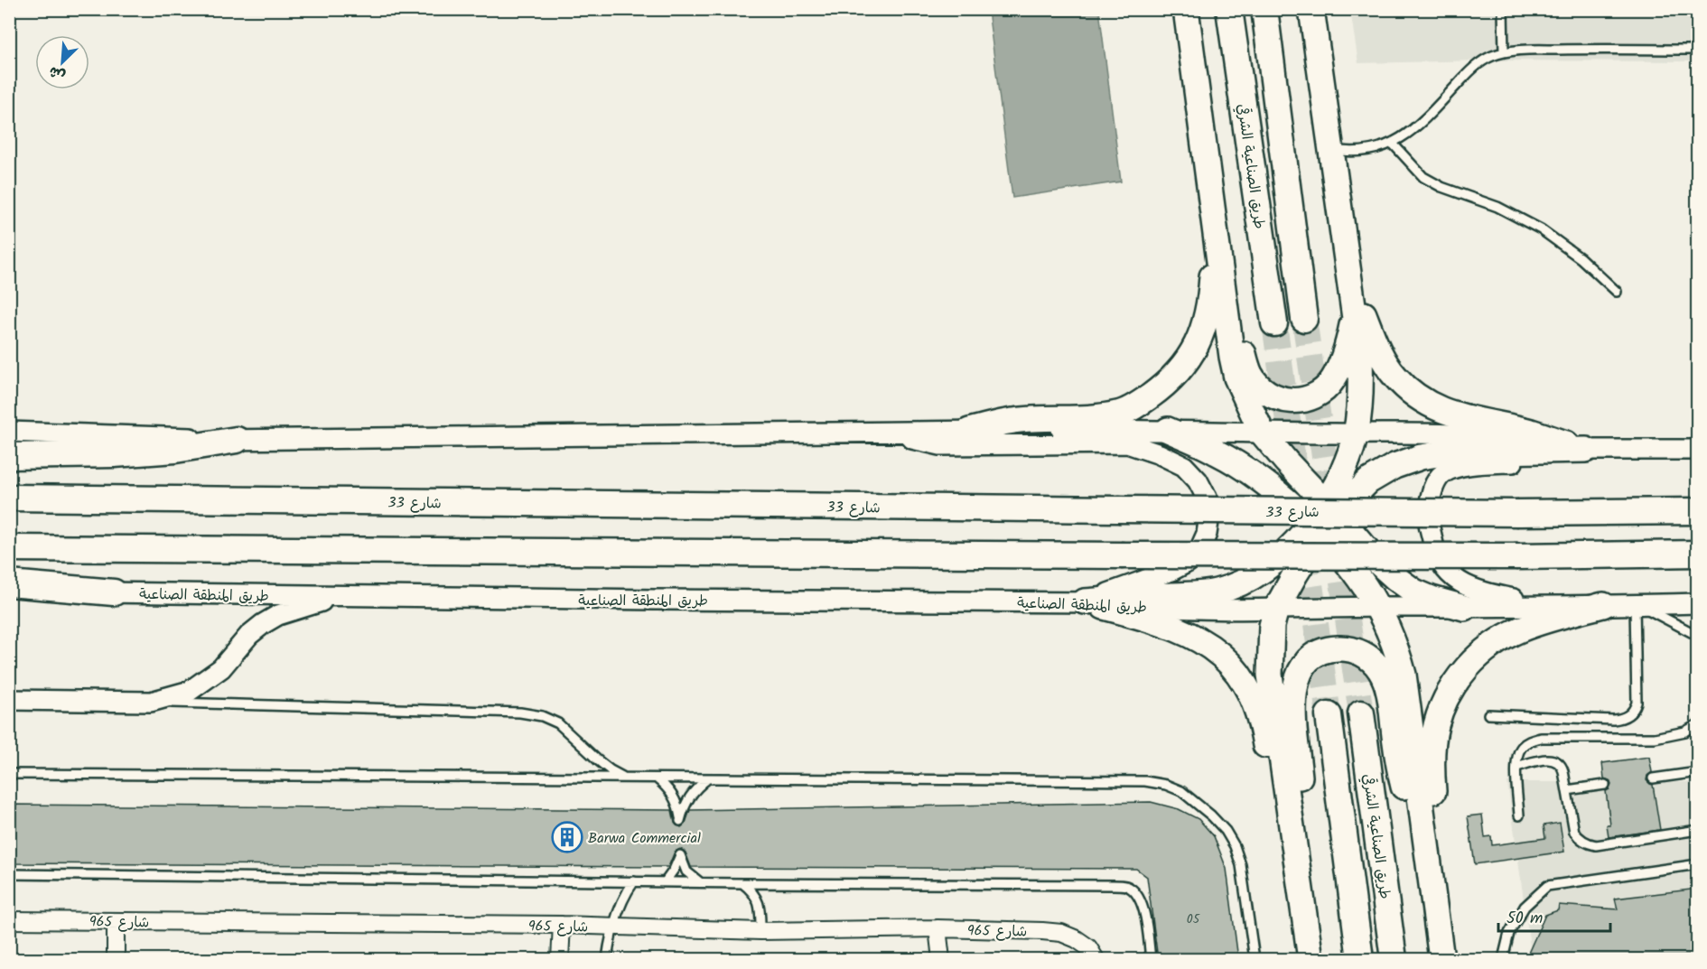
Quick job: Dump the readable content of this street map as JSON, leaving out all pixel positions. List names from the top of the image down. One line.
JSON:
{"streets":{"highway":["طريق الصناعية الشرقي","شارع 33"],"street":["طريق المنطقة الصناعية","شارع 965"]},"places":{"building":["Barwa Commercial"]},"house_numbers":["05"],"scale_bar":"50 m","north":"bottom left"}
